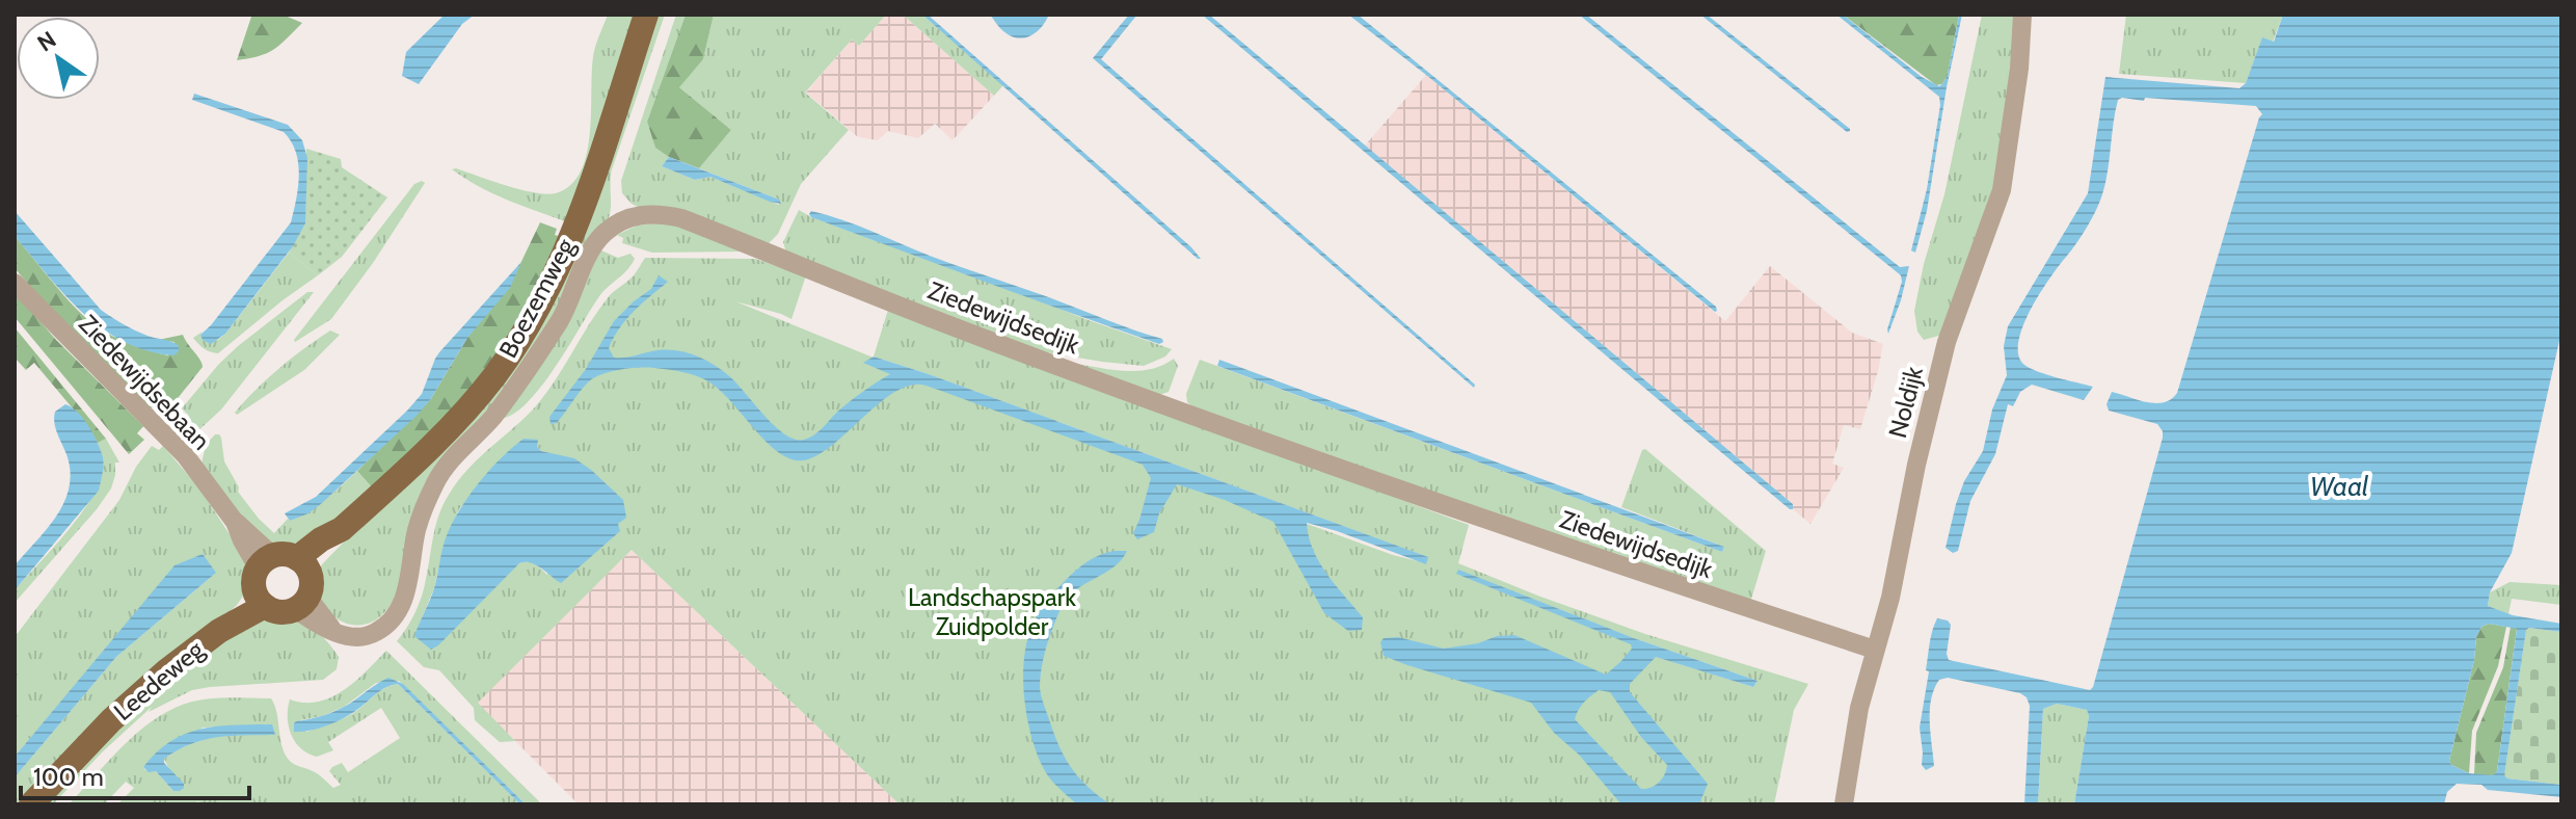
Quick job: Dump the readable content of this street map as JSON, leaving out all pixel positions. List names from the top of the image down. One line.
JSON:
{"streets":{"main road":["Boezemweg","Leedeweg"],"street":["Ziedewijdsedijk","Ziedewijdsebaan","Noldijk"]},"crossings":[["Boezemweg","Ziedewijdsedijk"],["Boezemweg","Ziedewijdsebaan"],["Boezemweg","Leedeweg"],["Ziedewijdsedijk","Ziedewijdsebaan"],["Ziedewijdsedijk","Noldijk"],["Ziedewijdsedijk","Leedeweg"],["Ziedewijdsebaan","Leedeweg"]],"water":["Waal"],"parks":["Landschapspark Zuidpolder"],"scale_bar":"100 m","north":"top left"}
